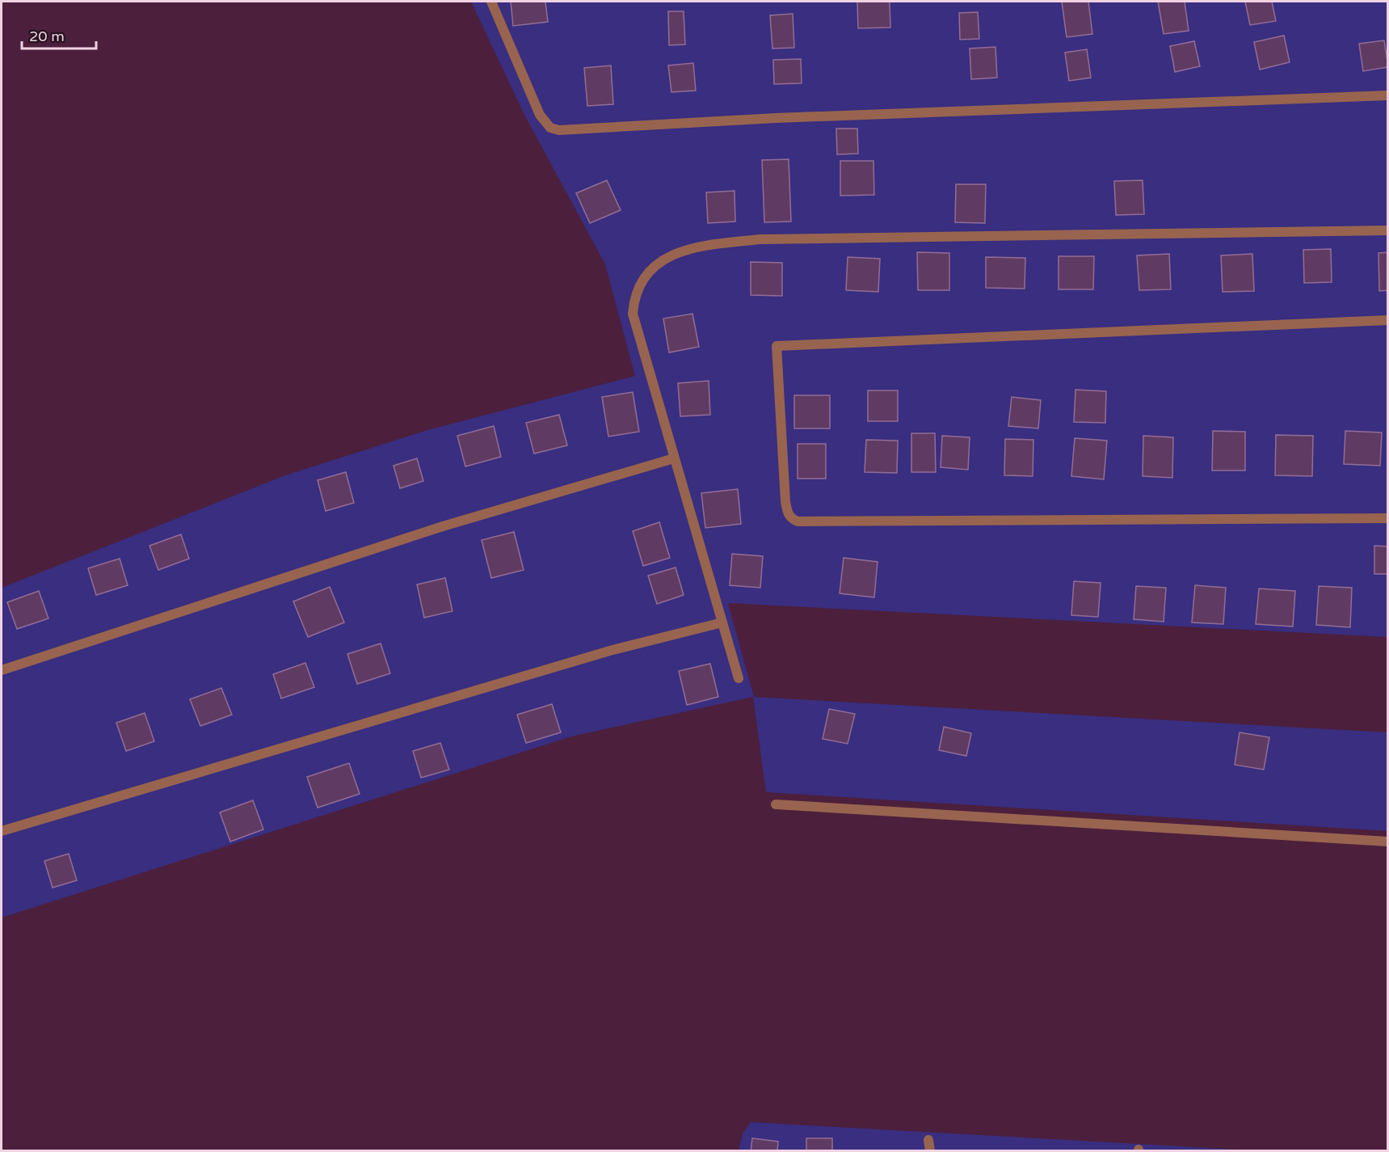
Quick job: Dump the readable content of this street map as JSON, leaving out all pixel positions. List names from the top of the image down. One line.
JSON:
{"scale_bar":"20 m"}
